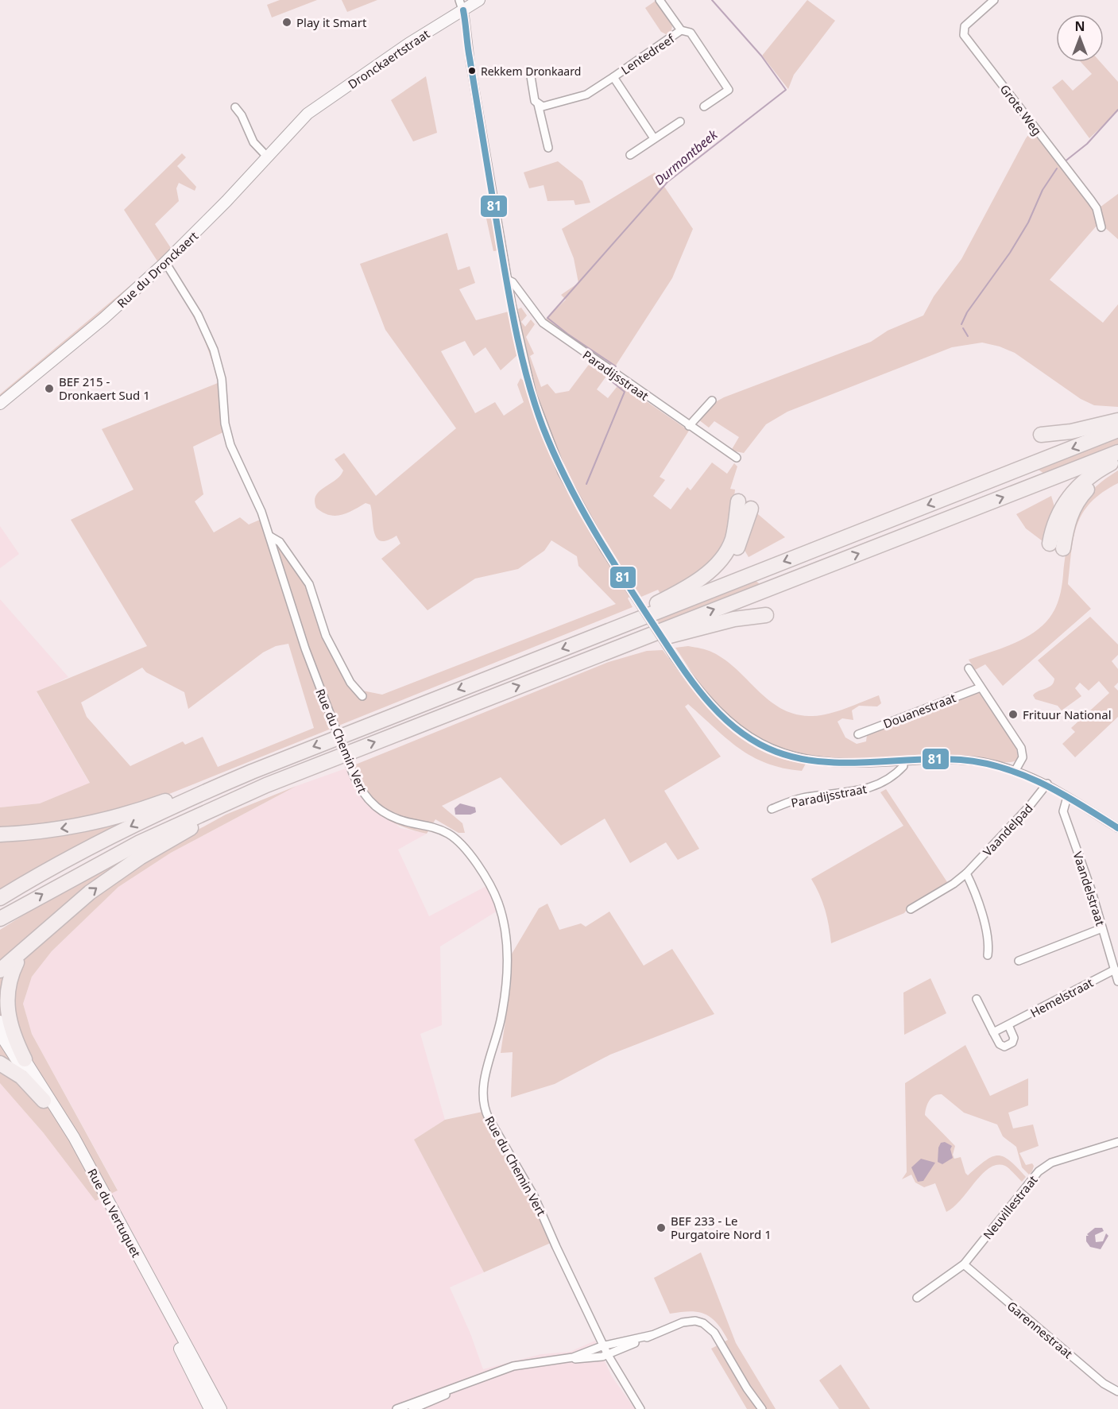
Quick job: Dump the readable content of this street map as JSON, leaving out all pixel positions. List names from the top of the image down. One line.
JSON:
{"streets":{"street":["Lentedreef","Dronckaertstraat","Grote Weg","Rue du Dronckaert","Paradijsstraat","Douanestraat","Rue du Chemin Vert","Vaandelpad","Vaandelstraat","Hemelstraat","Neuvillestraat","Rue du Vertuquet","Garennestraat"]},"crossings":[["Dronckaertstraat","Rue du Dronckaert"],["Rue du Dronckaert","Rue du Chemin Vert"],["Vaandelstraat","Hemelstraat"],["Neuvillestraat","Garennestraat"]],"water":["Durmontbeek"],"places":["Play it Smart","Rekkem Dronkaard","BEF 215 - Dronkaert Sud 1","Frituur National","BEF 233 - Le Purgatoire Nord 1"],"lines":["transit line 81"],"north":"top"}
